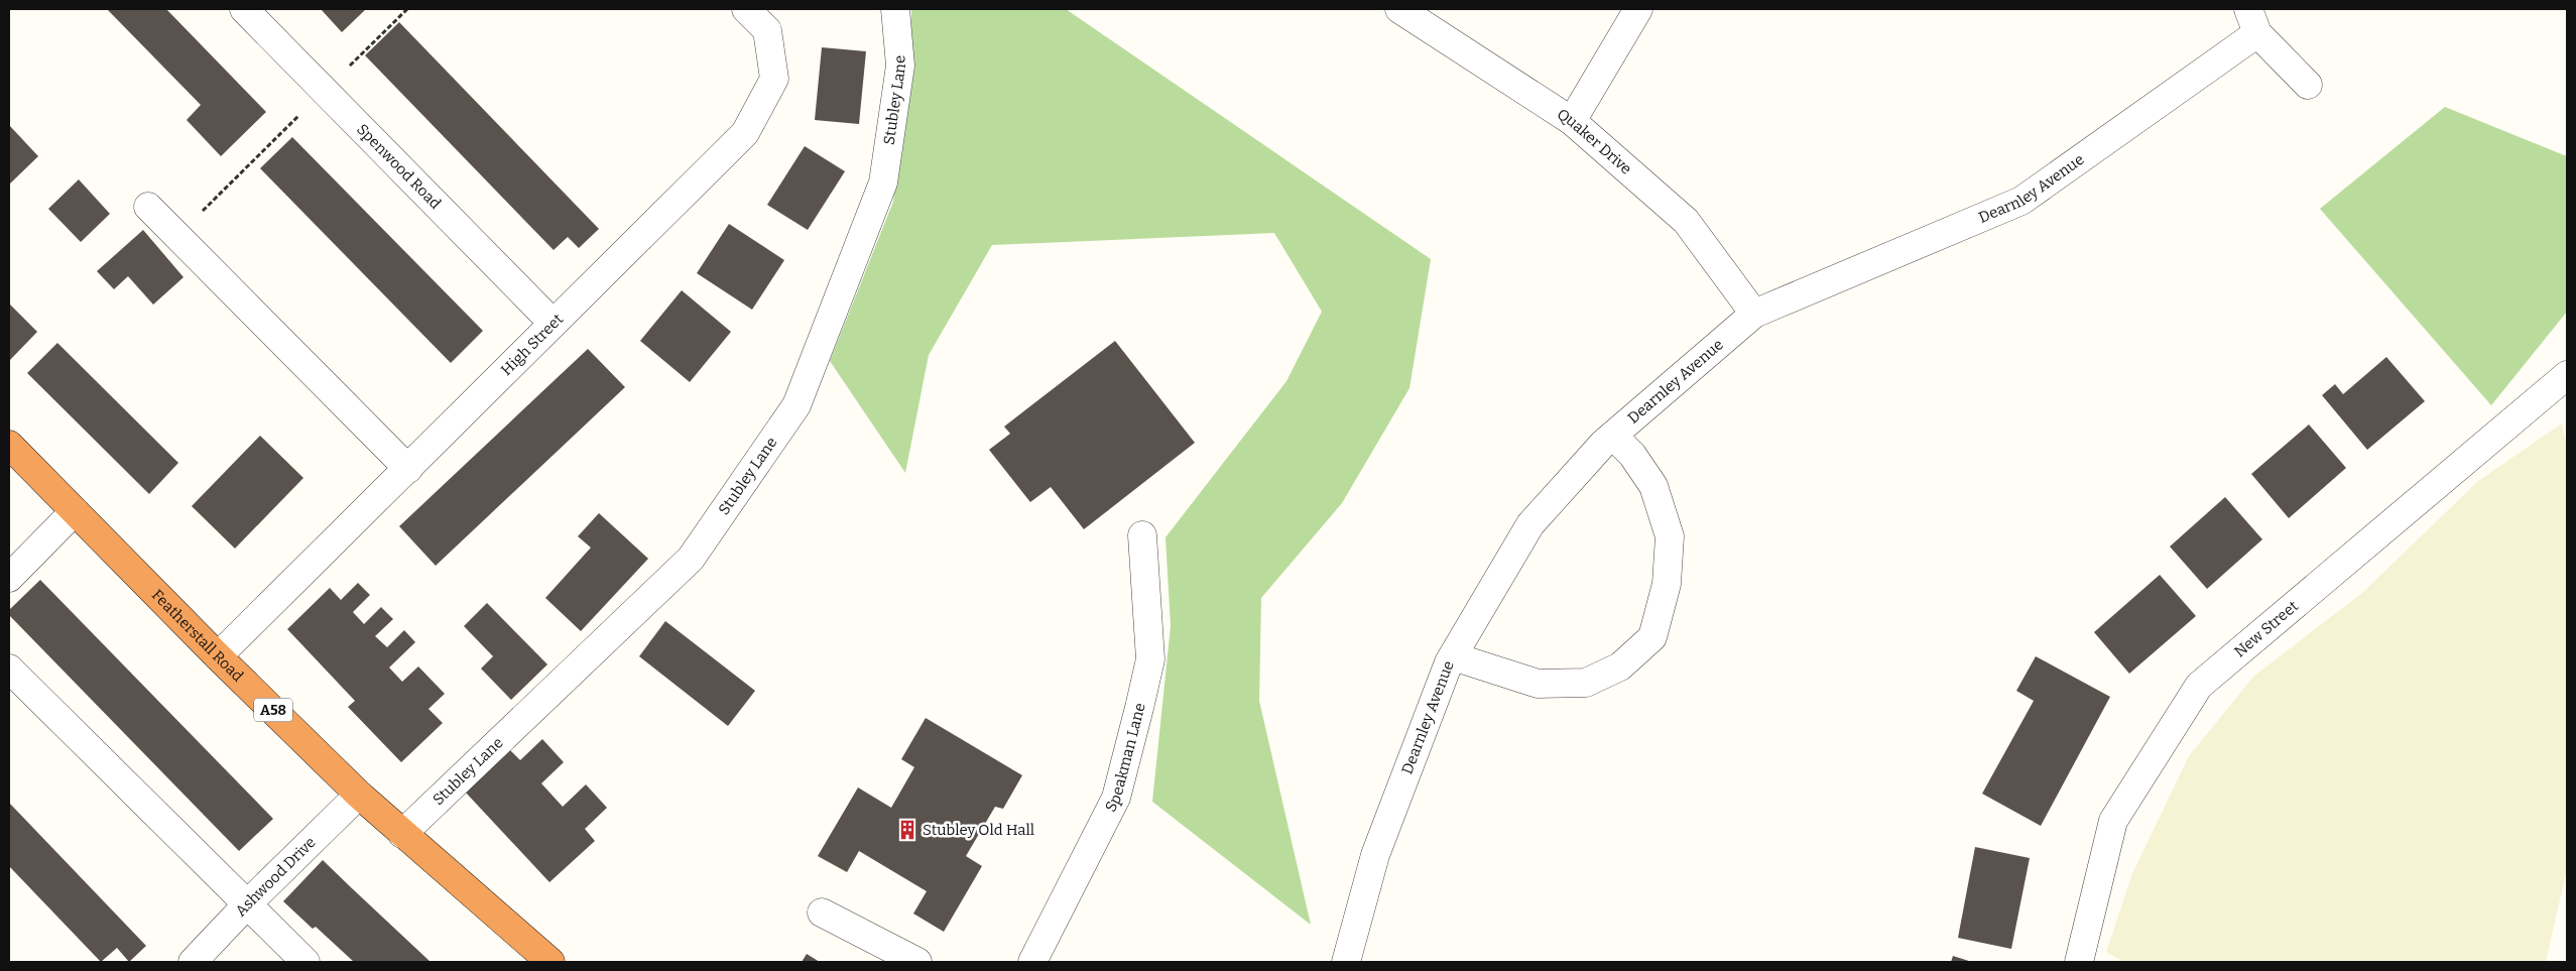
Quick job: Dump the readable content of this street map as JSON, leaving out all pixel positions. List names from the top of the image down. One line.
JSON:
{"streets":{"highway":["Featherstall Road","A58"],"street":["Stubley Lane","Quaker Drive","Spenwood Road","Dearnley Avenue","High Street","New Street","Speakman Lane","Ashwood Drive"]},"crossings":[["Stubley Lane","Featherstall Road"],["Quaker Drive","Dearnley Avenue"],["Spenwood Road","High Street"],["High Street","Featherstall Road"],["Featherstall Road","Ashwood Drive"]],"places":{"building":["Stubley Old Hall"]}}
